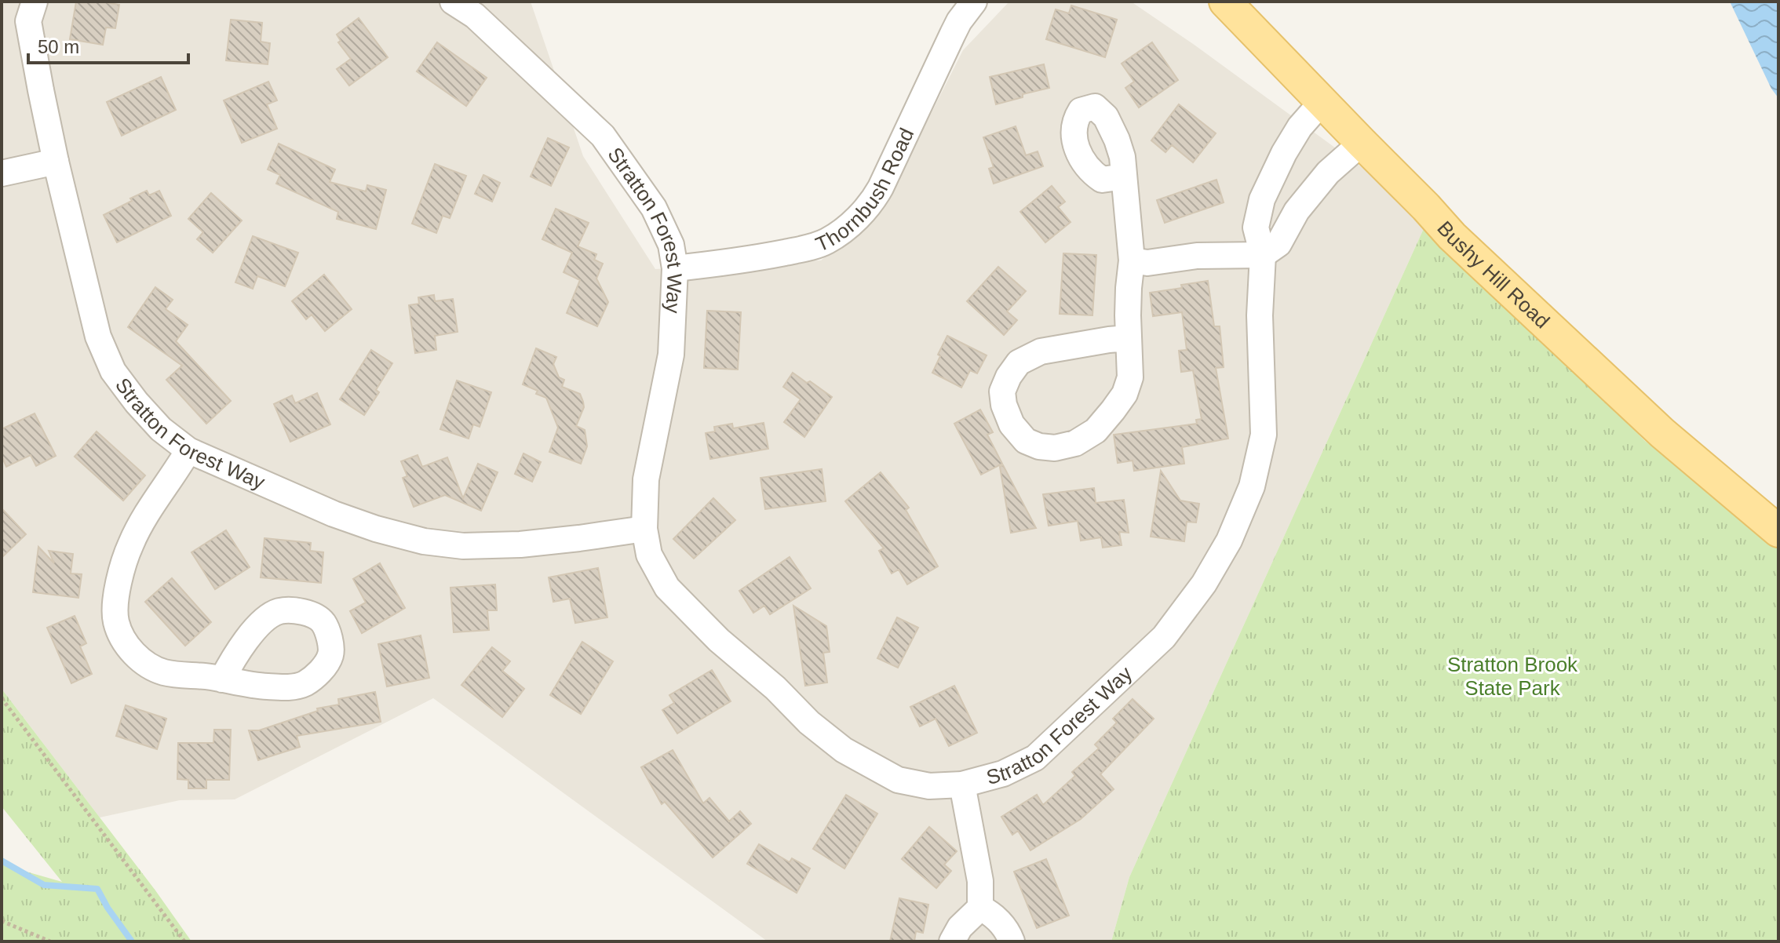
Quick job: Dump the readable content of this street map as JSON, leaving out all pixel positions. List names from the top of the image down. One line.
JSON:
{"streets":{"main road":["Bushy Hill Road"],"street":["Thornbush Road","Stratton Forest Way"]},"crossings":[["Thornbush Road","Stratton Forest Way"],["Stratton Forest Way","Bushy Hill Road"]],"parks":["Stratton Brook State Park"],"scale_bar":"50 m"}
